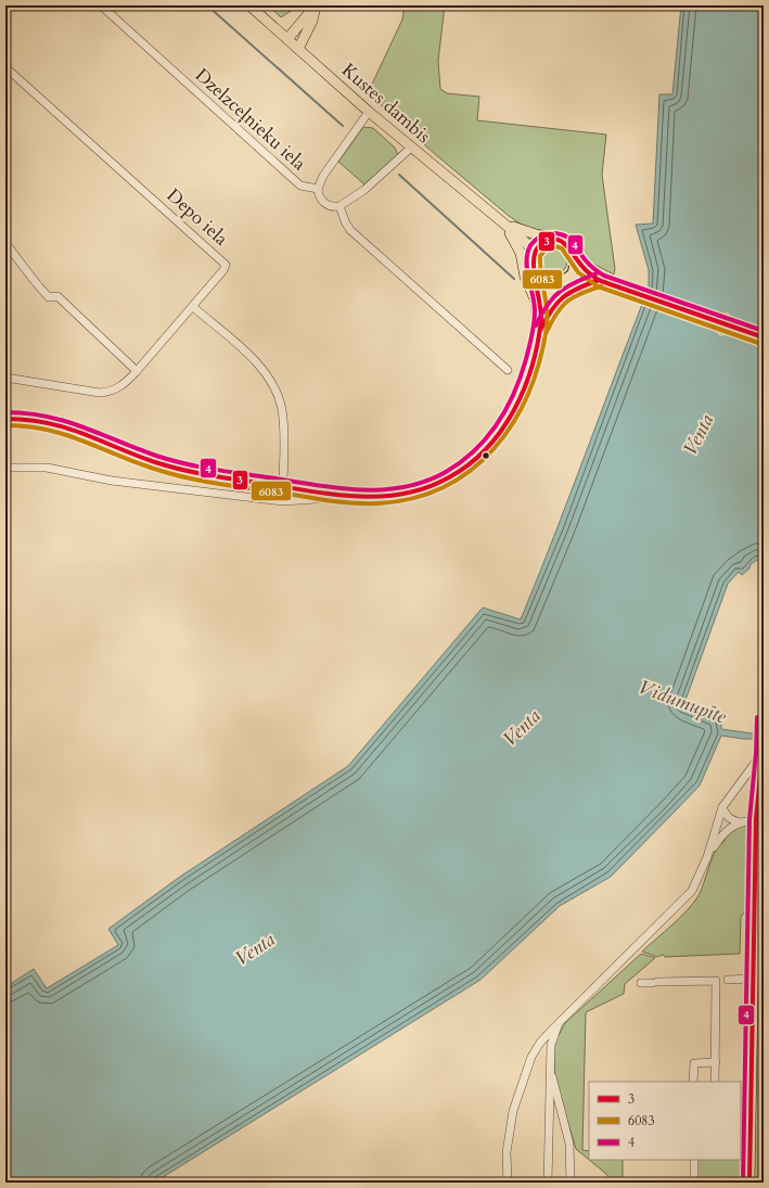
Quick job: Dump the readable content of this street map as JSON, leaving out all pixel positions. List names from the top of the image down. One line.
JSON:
{"streets":{"main road":["Kustes dambis"],"street":["Dzelzceļnieku iela","Depo iela"]},"water":["Venta","Vidumupīte"],"lines":["transit line 4","transit line 3","transit line 6083"],"legend":["3","6083","4"]}
